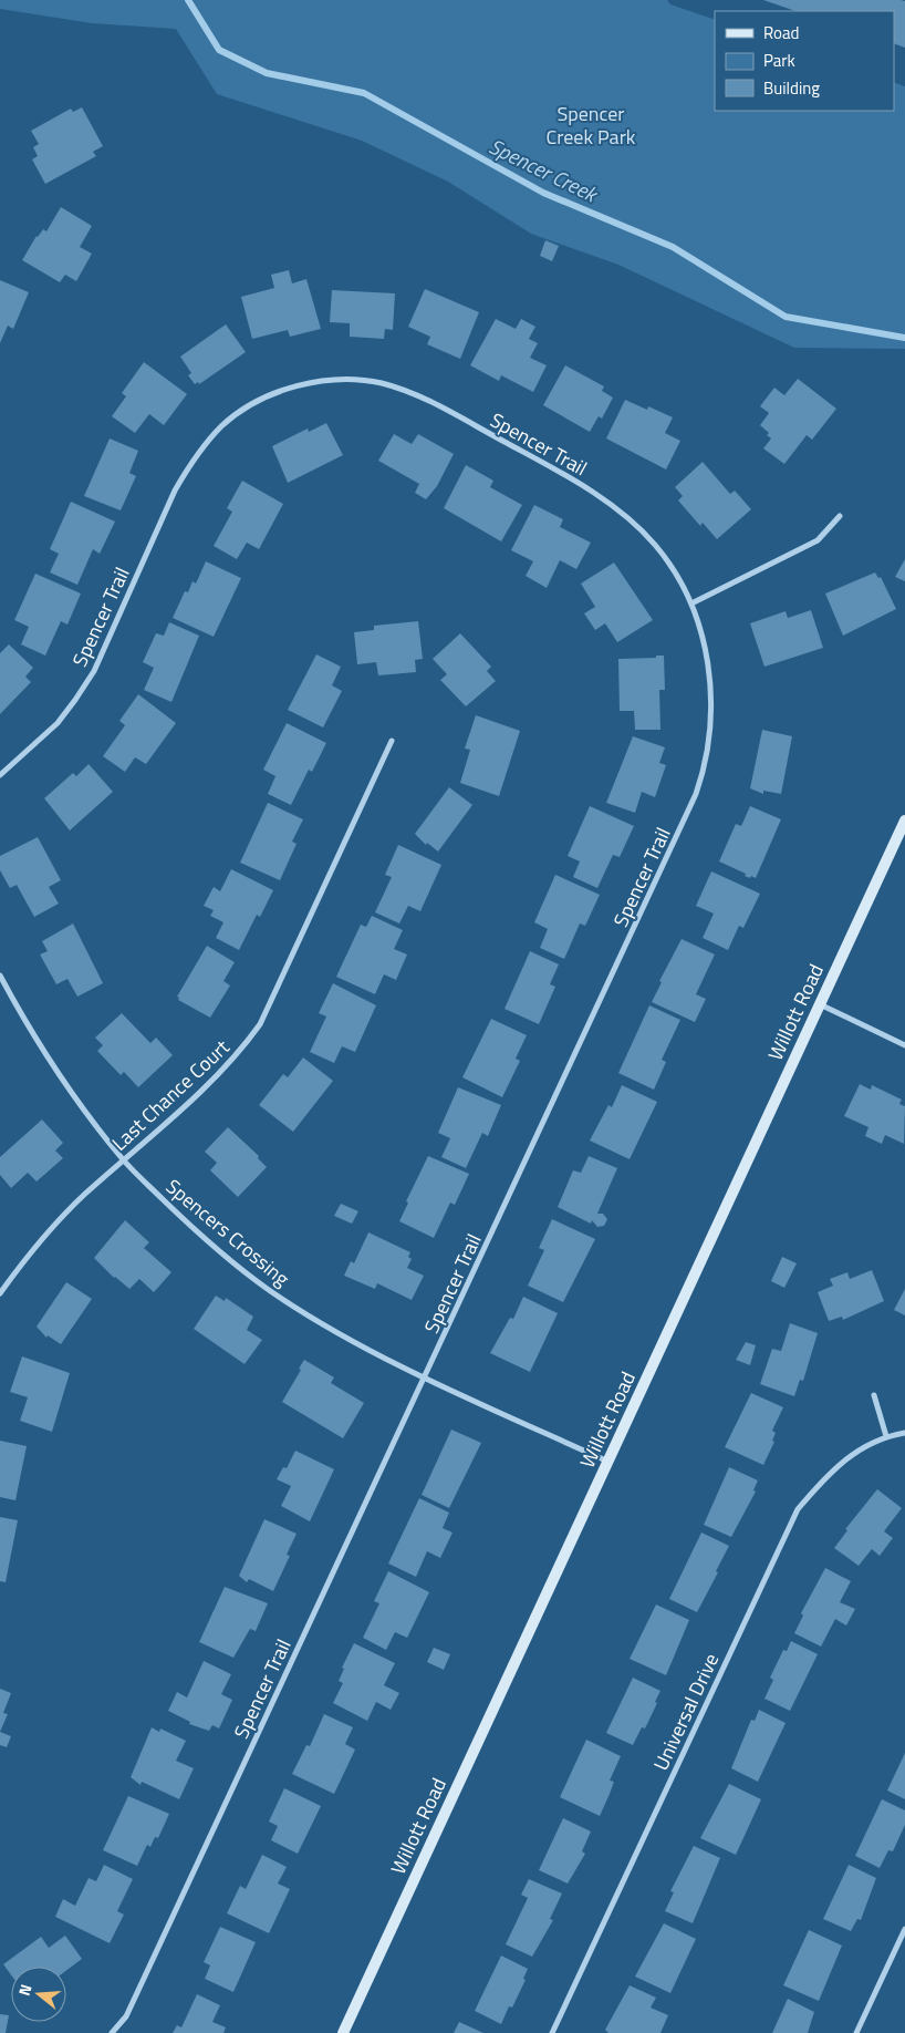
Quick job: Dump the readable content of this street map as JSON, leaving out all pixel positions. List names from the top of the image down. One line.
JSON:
{"streets":{"main road":["Willott Road"],"street":["Spencer Trail","Last Chance Court","Spencers Crossing","Universal Drive"]},"crossings":[["Spencer Trail","Spencers Crossing"],["Willott Road","Spencers Crossing"],["Last Chance Court","Spencers Crossing"]],"water":["Spencer Creek"],"parks":["Spencer Creek Park"],"legend":["Road","Park","Building"],"north":"left"}
